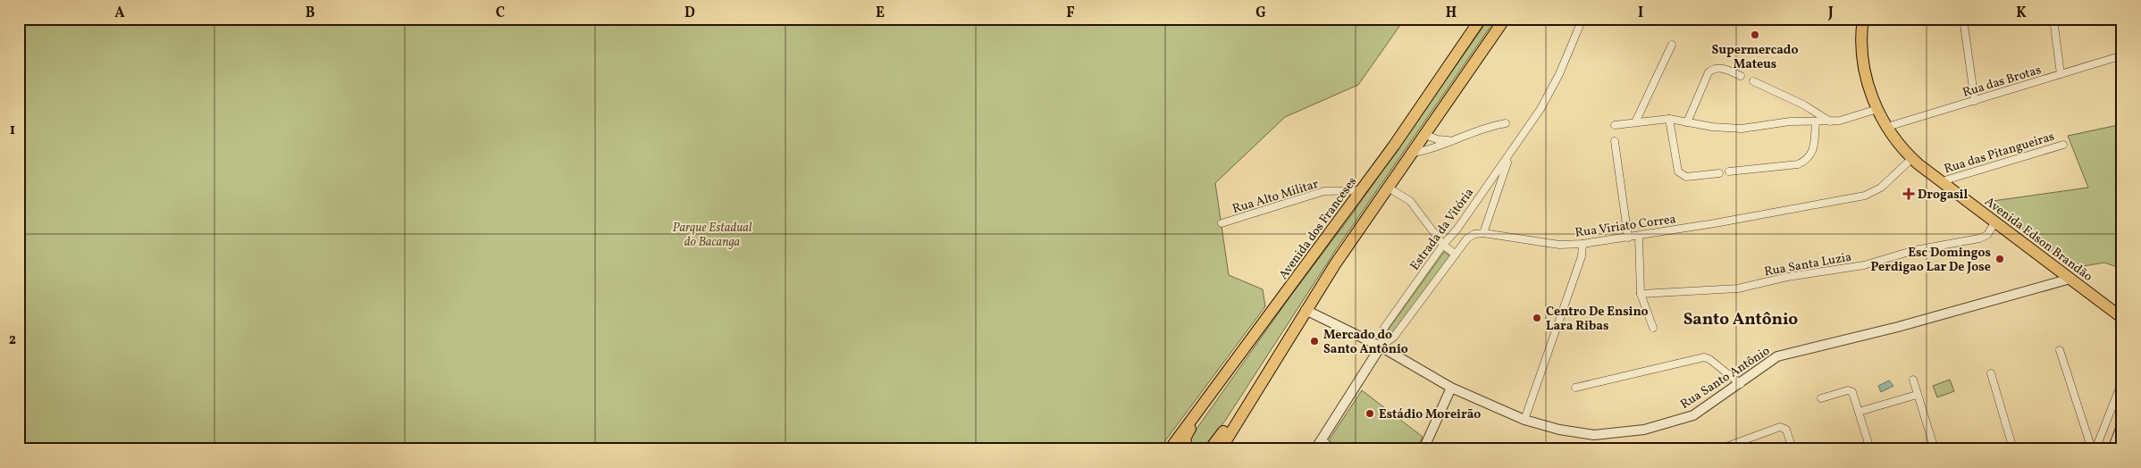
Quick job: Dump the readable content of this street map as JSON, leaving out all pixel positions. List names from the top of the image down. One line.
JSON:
{"streets":{"main road":["Avenida dos Franceses","Avenida Edson Brandão"],"street":["Rua das Brotas","Rua das Pitangueiras","Rua Alto Militar","Rua Viriato Correa","Estrada da Vitória","Rua Santa Luzia","Rua Santo Antônio"]},"crossings":[["Rua das Brotas","Avenida Edson Brandão"],["Rua das Pitangueiras","Avenida Edson Brandão"],["Rua Alto Militar","Avenida dos Franceses"],["Rua Viriato Correa","Avenida Edson Brandão"],["Estrada da Vitória","Rua Santo Antônio"],["Avenida Edson Brandão","Rua Santa Luzia"],["Avenida Edson Brandão","Rua Santo Antônio"]],"districts":["Santo Antônio"],"parks":["Parque Estadual do Bacanga"],"places":{"other":["Supermercado Mateus","Esc Domingos Perdigao Lar De Jose","Centro De Ensino Lara Ribas","Mercado do Santo Antônio","Estádio Moreirão"],"health":["Drogasil"]},"grid":{"columns":["A","B","C","D","E","F","G","H","I","J","K"],"rows":["1","2"]}}
